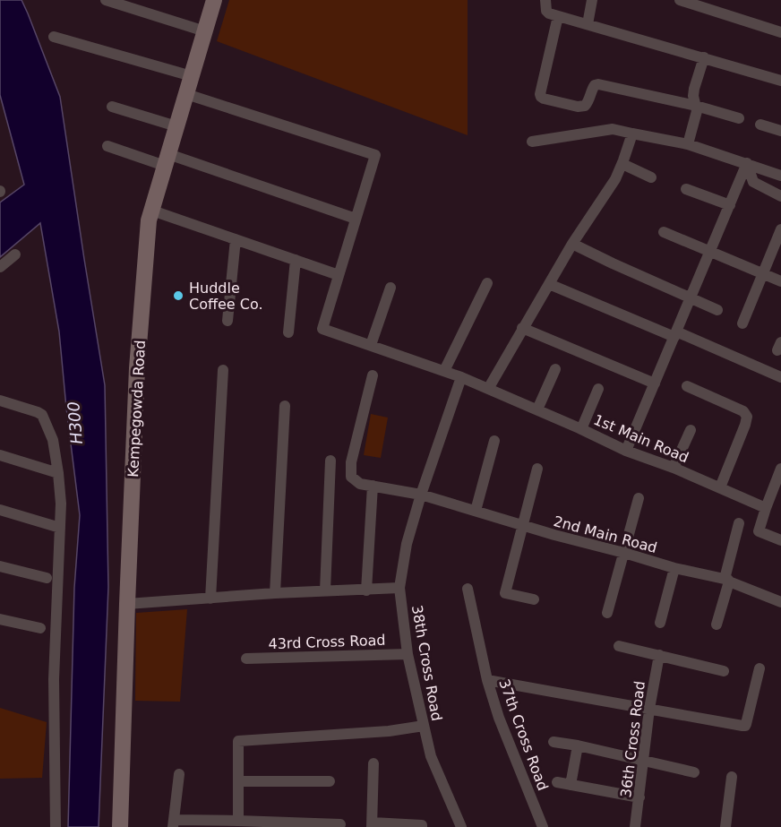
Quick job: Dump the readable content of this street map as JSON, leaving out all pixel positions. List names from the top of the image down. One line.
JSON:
{"streets":{"street":["Kempegowda Road","1st Main Road","2nd Main Road","43rd Cross Road","38th Cross Road","37th Cross Road","36th Cross Road"]},"crossings":[["1st Main Road","38th Cross Road"],["2nd Main Road","38th Cross Road"],["43rd Cross Road","38th Cross Road"]],"water":["H300"],"places":["Huddle Coffee Co."]}
